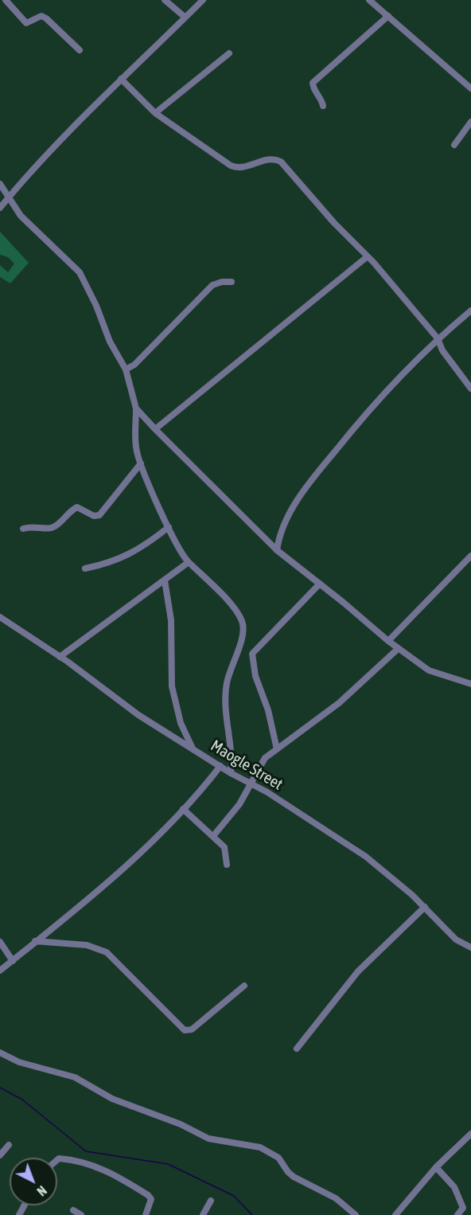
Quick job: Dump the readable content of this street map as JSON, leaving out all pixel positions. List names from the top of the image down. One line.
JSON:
{"streets":{"street":["Maogle Street"]},"north":"bottom right"}
